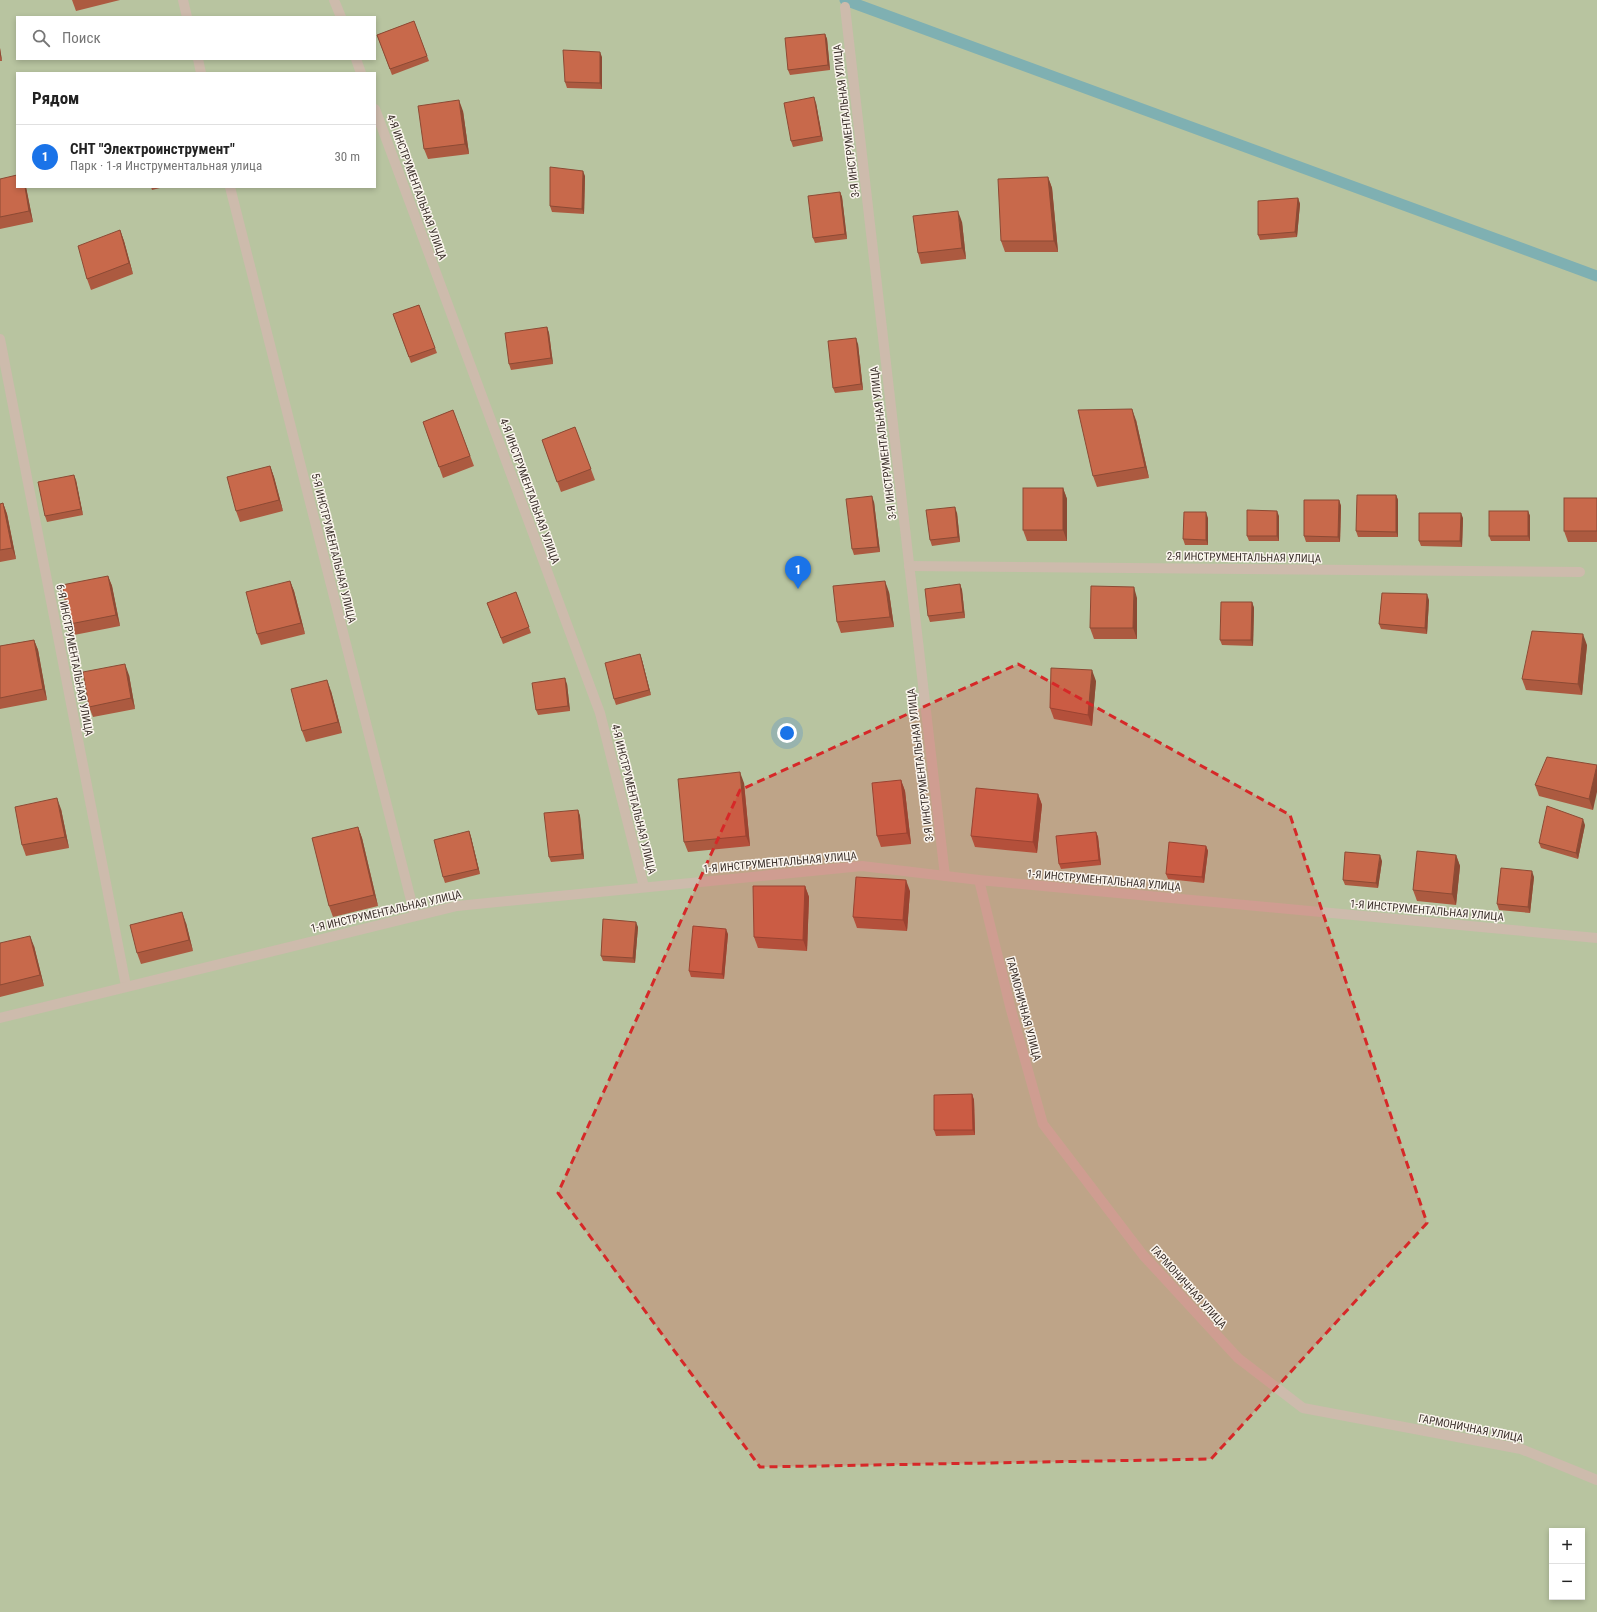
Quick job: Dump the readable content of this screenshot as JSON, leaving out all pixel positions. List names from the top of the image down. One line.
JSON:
{"streets":{"street":["3-Я ИНСТРУМЕНТАЛЬНАЯ УЛИЦА","4-Я ИНСТРУМЕНТАЛЬНАЯ УЛИЦА","5-Я ИНСТРУМЕНТАЛЬНАЯ УЛИЦА","2-Я ИНСТРУМЕНТАЛЬНАЯ УЛИЦА","6-Я ИНСТРУМЕНТАЛЬНАЯ УЛИЦА","1-Я ИНСТРУМЕНТАЛЬНАЯ УЛИЦА","ГАРМОНИЧНАЯ УЛИЦА"]},"crossings":[["3-Я ИНСТРУМЕНТАЛЬНАЯ УЛИЦА","2-Я ИНСТРУМЕНТАЛЬНАЯ УЛИЦА"],["3-Я ИНСТРУМЕНТАЛЬНАЯ УЛИЦА","1-Я ИНСТРУМЕНТАЛЬНАЯ УЛИЦА"],["4-Я ИНСТРУМЕНТАЛЬНАЯ УЛИЦА","1-Я ИНСТРУМЕНТАЛЬНАЯ УЛИЦА"],["5-Я ИНСТРУМЕНТАЛЬНАЯ УЛИЦА","1-Я ИНСТРУМЕНТАЛЬНАЯ УЛИЦА"],["6-Я ИНСТРУМЕНТАЛЬНАЯ УЛИЦА","1-Я ИНСТРУМЕНТАЛЬНАЯ УЛИЦА"],["1-Я ИНСТРУМЕНТАЛЬНАЯ УЛИЦА","ГАРМОНИЧНАЯ УЛИЦА"]],"page":{"search":"Поиск","heading":"Рядом","list":[{"mark":"1","name":"СНТ \"Электроинструмент\"","note":"Парк · 1-я Инструментальная улица","value":"30 m"}],"pins":"1","map_buttons":["+","−"]}}
